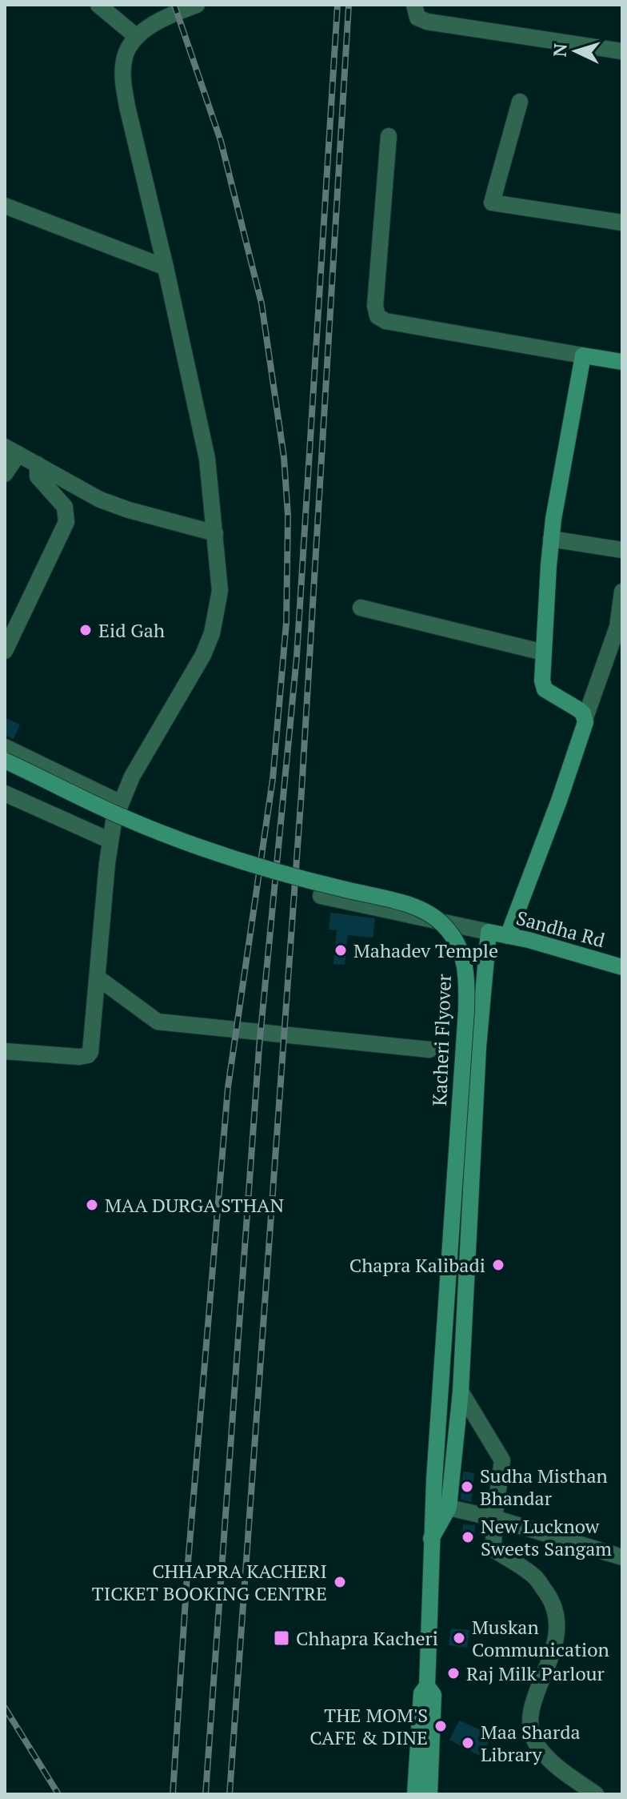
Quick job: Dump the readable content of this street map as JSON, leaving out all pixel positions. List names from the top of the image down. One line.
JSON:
{"streets":{"main road":["Sandha Rd","Kacheri Flyover"]},"places":{"other":["Eid Gah","Mahadev Temple","MAA DURGA STHAN","Chapra Kalibadi","Sudha Misthan Bhandar","New Lucknow Sweets Sangam","CHHAPRA KACHERI TICKET BOOKING CENTRE","Muskan Communication","Raj Milk Parlour","THE MOM'S CAFE & DINE","Maa Sharda Library"],"transit":["Chhapra Kacheri"]},"north":"left"}
